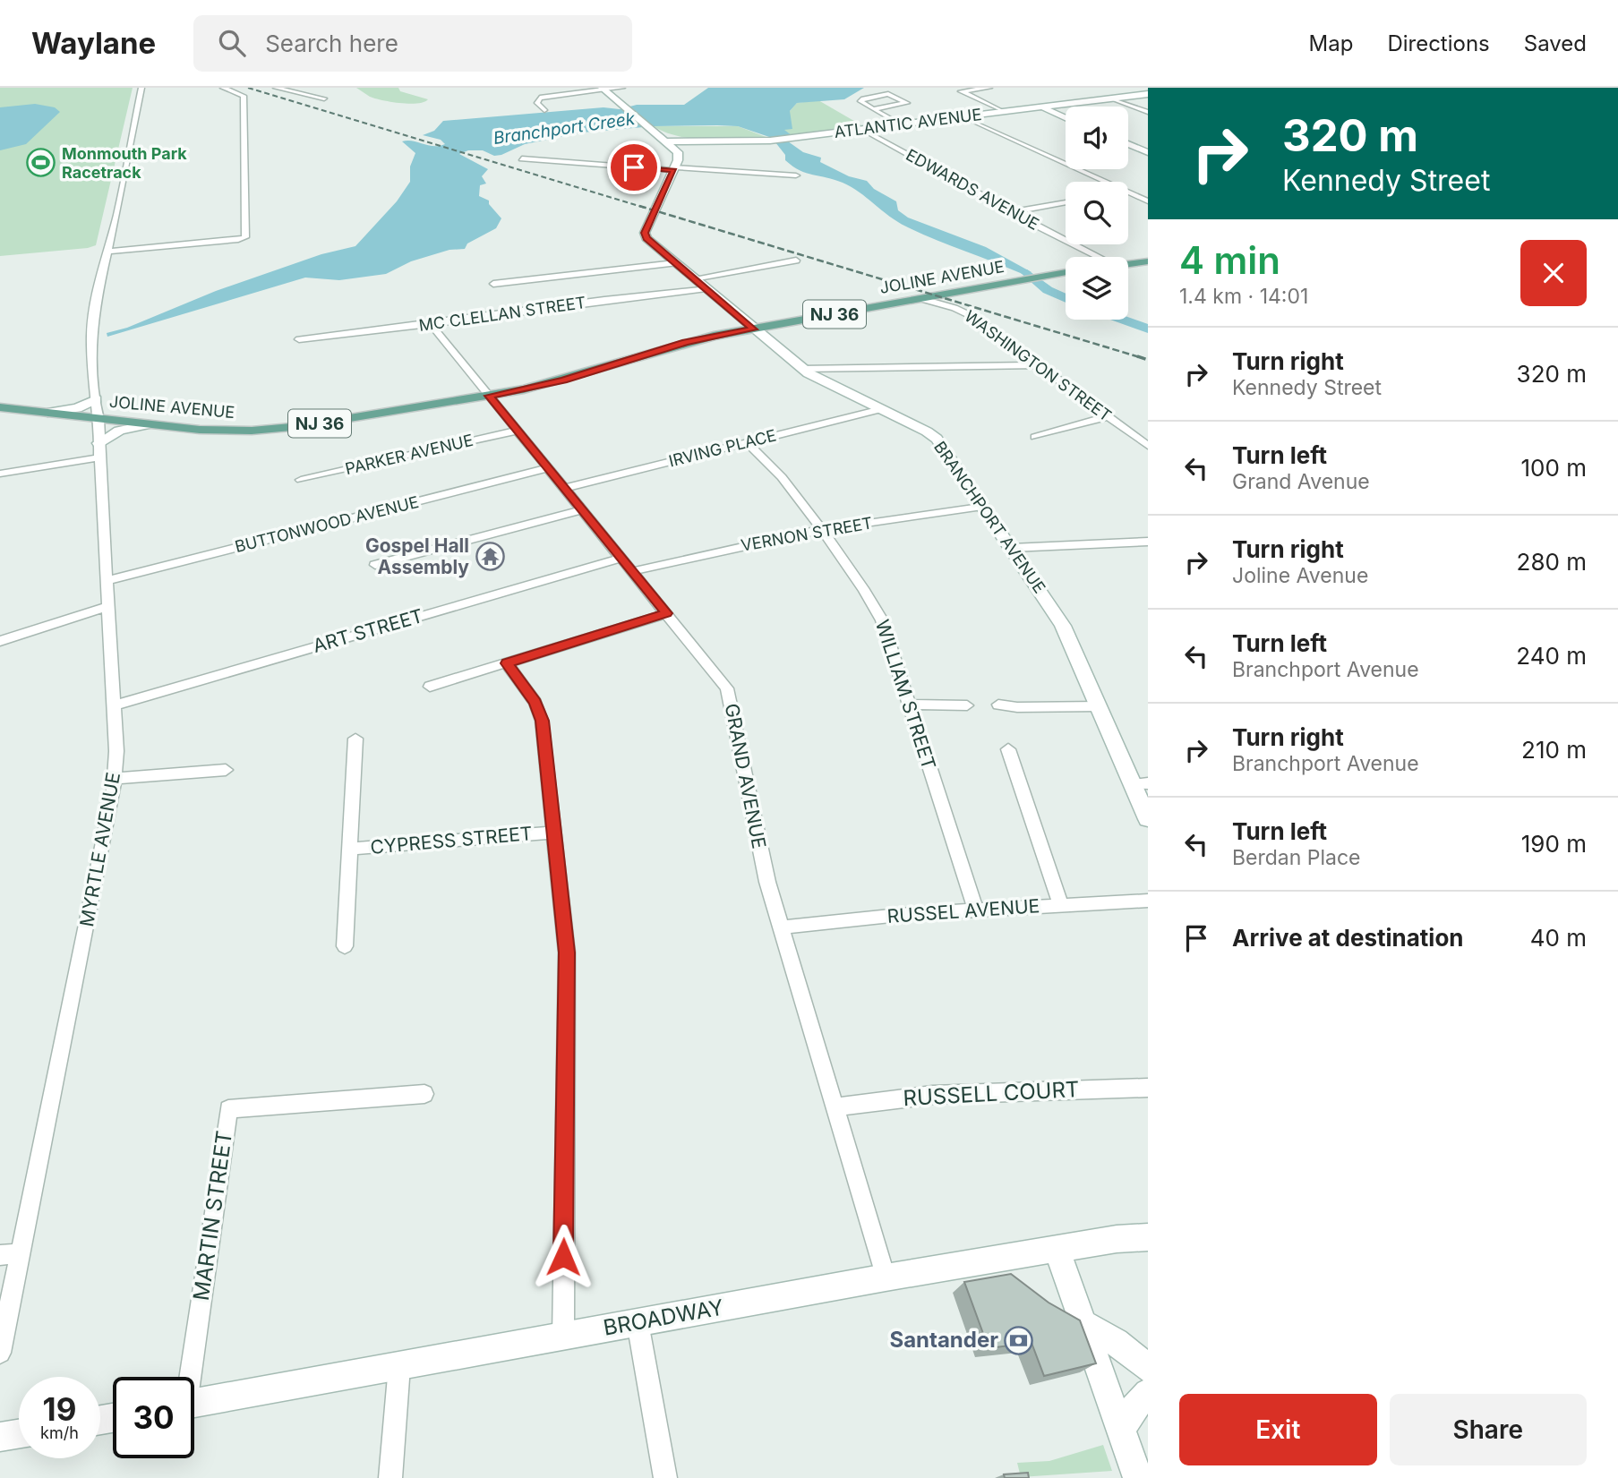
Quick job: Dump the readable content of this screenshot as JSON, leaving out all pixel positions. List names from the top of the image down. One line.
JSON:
{"streets":{"main road":["JOLINE AVENUE","NJ 36"],"street":["ATLANTIC AVENUE","EDWARDS AVENUE","MC CLELLAN STREET","WASHINGTON STREET","IRVING PLACE","PARKER AVENUE","BRANCHPORT AVENUE","BUTTONWOOD AVENUE","VERNON STREET","ART STREET","WILLIAM STREET","GRAND AVENUE","CYPRESS STREET","MYRTLE AVENUE","RUSSEL AVENUE","RUSSELL COURT","MARTIN STREET","BROADWAY"]},"crossings":[["ATLANTIC AVENUE","EDWARDS AVENUE"],["JOLINE AVENUE","WASHINGTON STREET"],["JOLINE AVENUE","BRANCHPORT AVENUE"],["JOLINE AVENUE","GRAND AVENUE"],["JOLINE AVENUE","MYRTLE AVENUE"],["MC CLELLAN STREET","BRANCHPORT AVENUE"],["MC CLELLAN STREET","GRAND AVENUE"],["IRVING PLACE","BRANCHPORT AVENUE"],["IRVING PLACE","WILLIAM STREET"],["IRVING PLACE","GRAND AVENUE"],["PARKER AVENUE","GRAND AVENUE"],["BRANCHPORT AVENUE","VERNON STREET"],["BUTTONWOOD AVENUE","GRAND AVENUE"],["BUTTONWOOD AVENUE","MYRTLE AVENUE"],["VERNON STREET","WILLIAM STREET"],["VERNON STREET","GRAND AVENUE"],["ART STREET","GRAND AVENUE"],["ART STREET","MYRTLE AVENUE"],["WILLIAM STREET","RUSSEL AVENUE"],["GRAND AVENUE","RUSSEL AVENUE"],["GRAND AVENUE","RUSSELL COURT"],["GRAND AVENUE","BROADWAY"]],"water":["Branchport Creek"],"places":{"sports":["Monmouth Park Racetrack"],"temple":["Gospel Hall Assembly"],"bank":["Santander"]},"page":{"header":"Waylane","search":"Search here","nav":["Map","Directions","Saved"],"turn":["320 m","Kennedy Street"],"heading":["4 min","1.4 km · 14:01"],"list":[{"name":"Turn right","note":"Kennedy Street","value":"320 m"},{"name":"Turn left","note":"Grand Avenue","value":"100 m"},{"name":"Turn right","note":"Joline Avenue","value":"280 m"},{"name":"Turn left","note":"Branchport Avenue","value":"240 m"},{"name":"Turn right","note":"Branchport Avenue","value":"210 m"},{"name":"Turn left","note":"Berdan Place","value":"190 m"},{"name":"Arrive at destination","value":"40 m"}],"speed":"19 km/h","limit":"30","buttons":["Exit","Share"]}}
